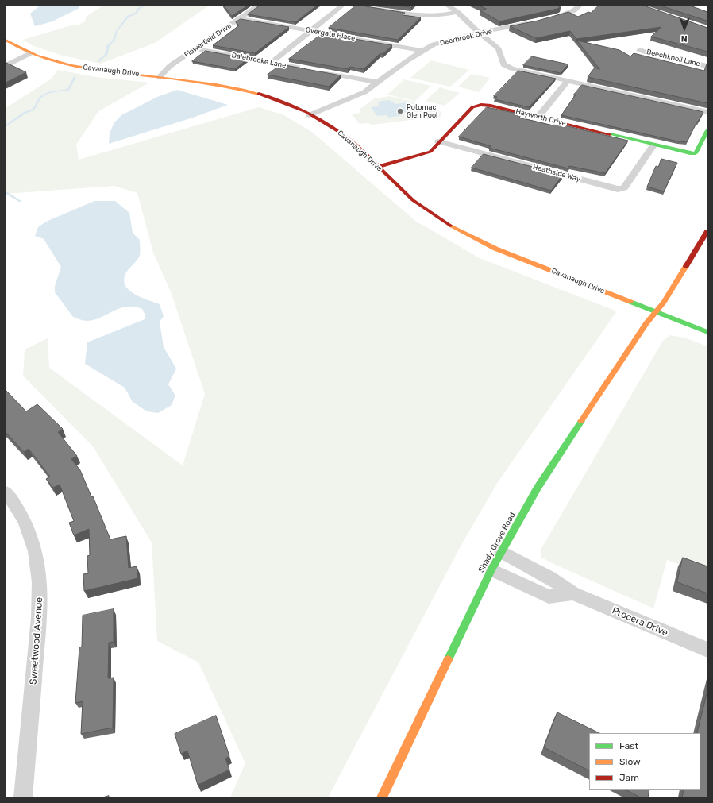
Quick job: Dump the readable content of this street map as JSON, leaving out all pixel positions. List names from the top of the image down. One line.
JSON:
{"streets":{"street":["Overgate Place","Deerbrook Drive","Flowerfield Drive","Beechknoll Lane","Dalebrooke Lane","Cavanaugh Drive","Hayworth Drive","Heathside Way","Shady Grove Road","Procera Drive","Sweetwood Avenue"]},"crossings":[["Overgate Place","Deerbrook Drive"],["Overgate Place","Flowerfield Drive"],["Deerbrook Drive","Cavanaugh Drive"],["Flowerfield Drive","Dalebrooke Lane"],["Flowerfield Drive","Cavanaugh Drive"],["Cavanaugh Drive","Hayworth Drive"],["Cavanaugh Drive","Shady Grove Road"],["Hayworth Drive","Heathside Way"],["Shady Grove Road","Procera Drive"]],"places":["Potomac Glen Pool"],"legend":["Fast","Slow","Jam"],"north":"bottom"}
